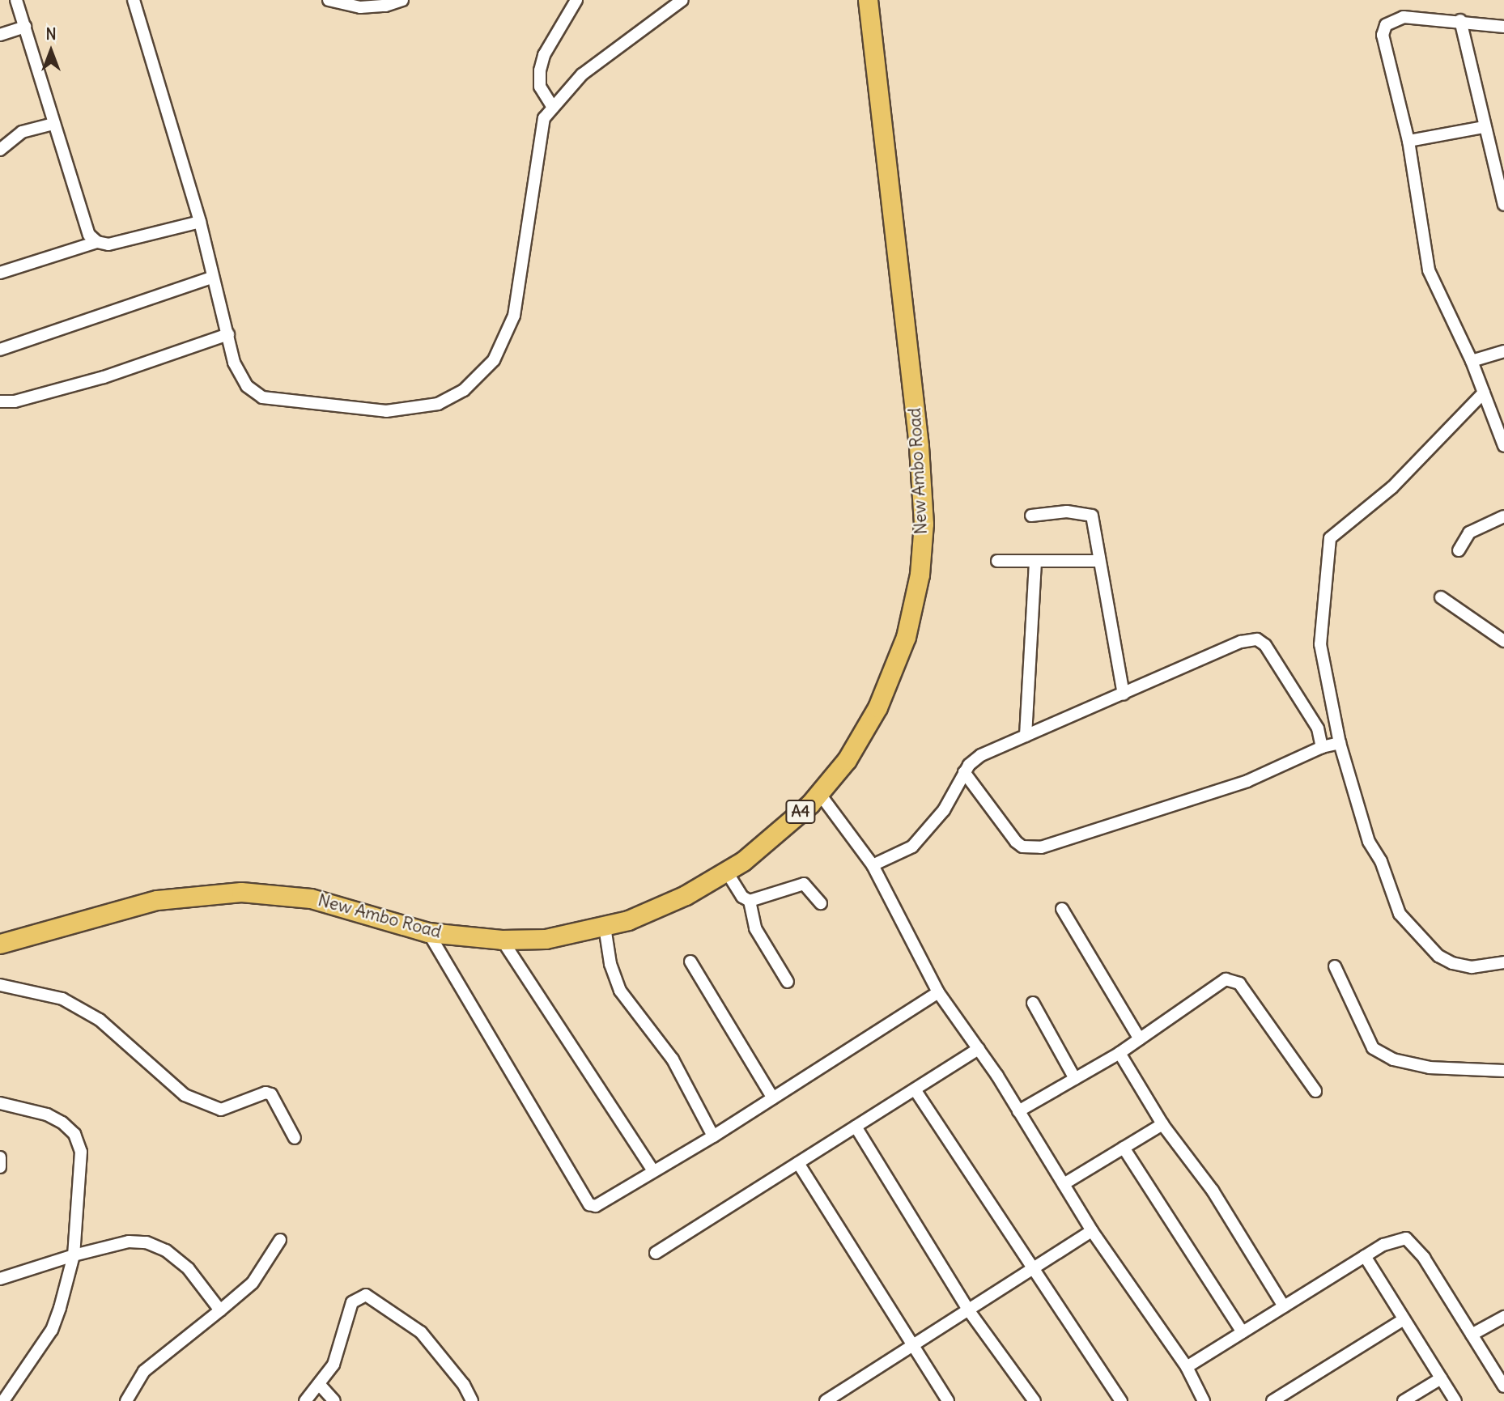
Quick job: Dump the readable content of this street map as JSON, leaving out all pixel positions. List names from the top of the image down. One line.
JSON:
{"streets":{"main road":["New Ambo Road","A4"]},"north":"top"}
